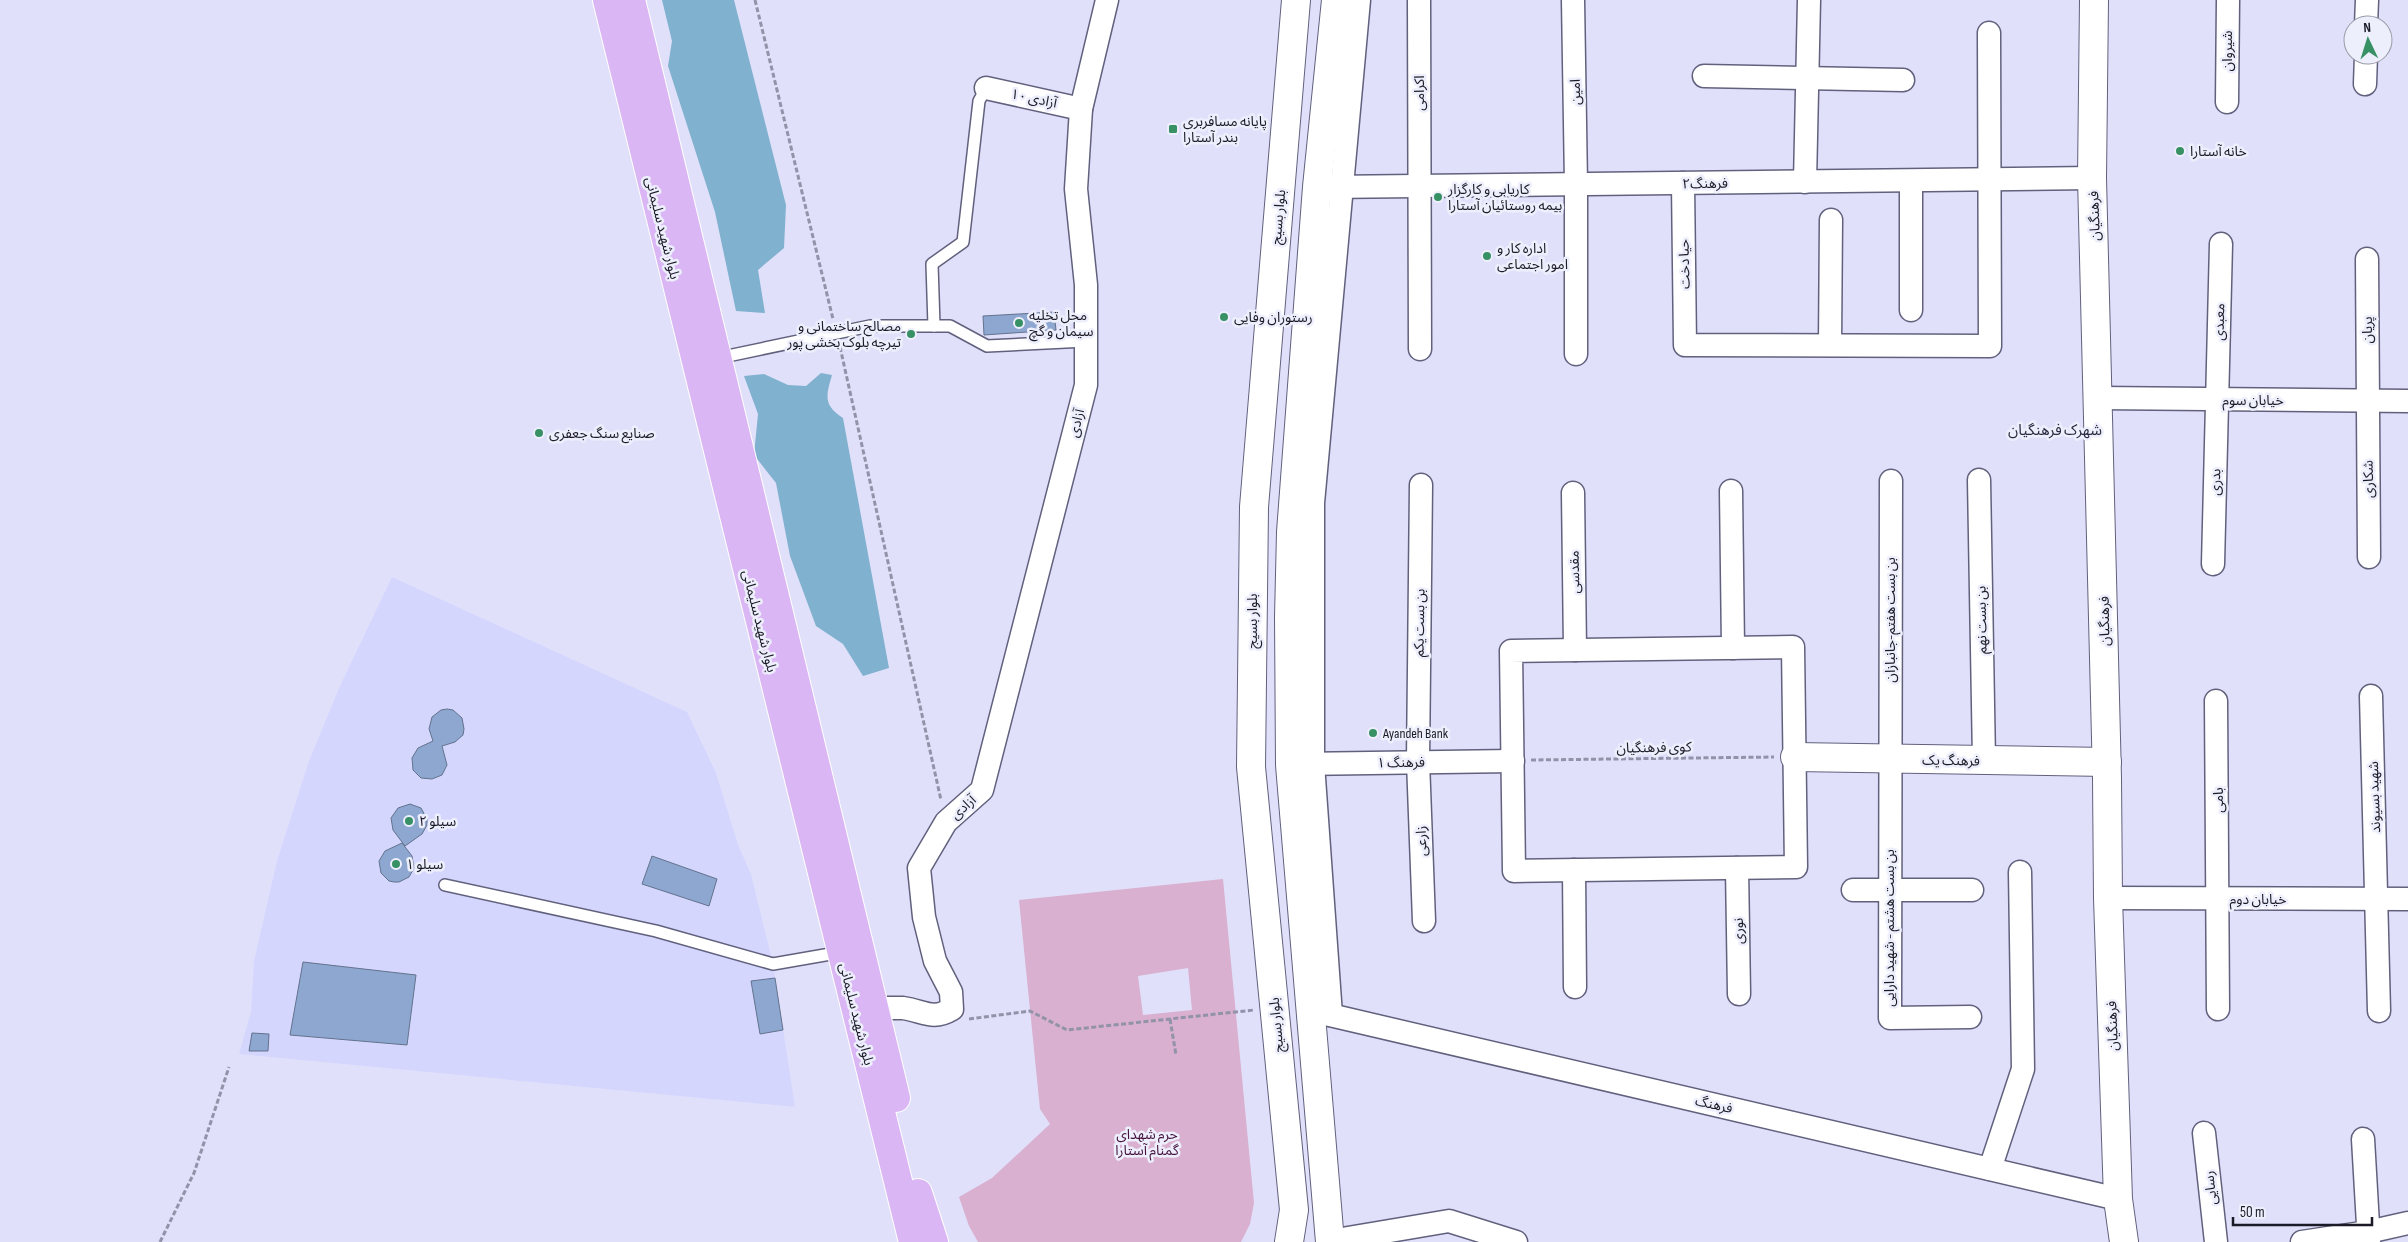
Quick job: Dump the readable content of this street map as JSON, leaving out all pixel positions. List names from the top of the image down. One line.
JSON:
{"streets":{"highway":["بلوار شهید سلیمانی"],"main road":["فرهنگیان","بلوار بسیج","فرهنگ یک"],"street":["شیروان","امین","اکرامی","آزادی ۱۰","فرهنگ۲","حیا دخت","معبدی","پریان","خیابان سوم","آزادی","شکاری","بدری","مقدسی","بن بست هفتم-جانبازان","بن بست نهم","بن بست یکم","فرهنگ ۱","شهید بسیوند","بامی","زارعی","خیابان دوم","بن بست هشتم - شهید دارایی","نوری","فرهنگ","رسایی"],"path":["کوی فرهنگیان"]},"crossings":[["امین","فرهنگ۲"],["اکرامی","فرهنگ۲"],["آزادی ۱۰","آزادی"],["فرهنگ۲","فرهنگیان"],["فرهنگ۲","حیا دخت"],["فرهنگیان","خیابان سوم"],["فرهنگیان","فرهنگ یک"],["فرهنگیان","خیابان دوم"],["فرهنگیان","فرهنگ"],["معبدی","خیابان سوم"],["معبدی","بدری"],["پریان","خیابان سوم"],["پریان","شکاری"],["خیابان سوم","شکاری"],["خیابان سوم","بدری"],["بن بست هفتم-جانبازان","فرهنگ یک"],["بن بست هفتم-جانبازان","بن بست هشتم - شهید دارایی"],["بن بست نهم","فرهنگ یک"],["بن بست یکم","فرهنگ ۱"],["بن بست یکم","زارعی"],["کوی فرهنگیان","فرهنگ یک"],["کوی فرهنگیان","فرهنگ ۱"],["فرهنگ یک","بن بست هشتم - شهید دارایی"],["فرهنگ ۱","زارعی"],["شهید بسیوند","خیابان دوم"],["بامی","خیابان دوم"]],"districts":["شهرک فرهنگیان"],"parks":["حرم شهدای گمنام آستارا"],"places":{"transit":["پایانه مسافربری بندر آستارا"],"other":["خانه آستارا","کاریابی و کارگزار بیمه روستائیان آستارا","اداره کار و امور اجتماعی","رستوران وفایی","محل تخلیه سیمان و گچ","مصالح ساختمانی و تیرچه بلوک بخشی پور","صنایع سنگ جعفری","Ayandeh Bank","سیلو ۲","سیلو ۱"]},"scale_bar":"50 m","north":"top"}
